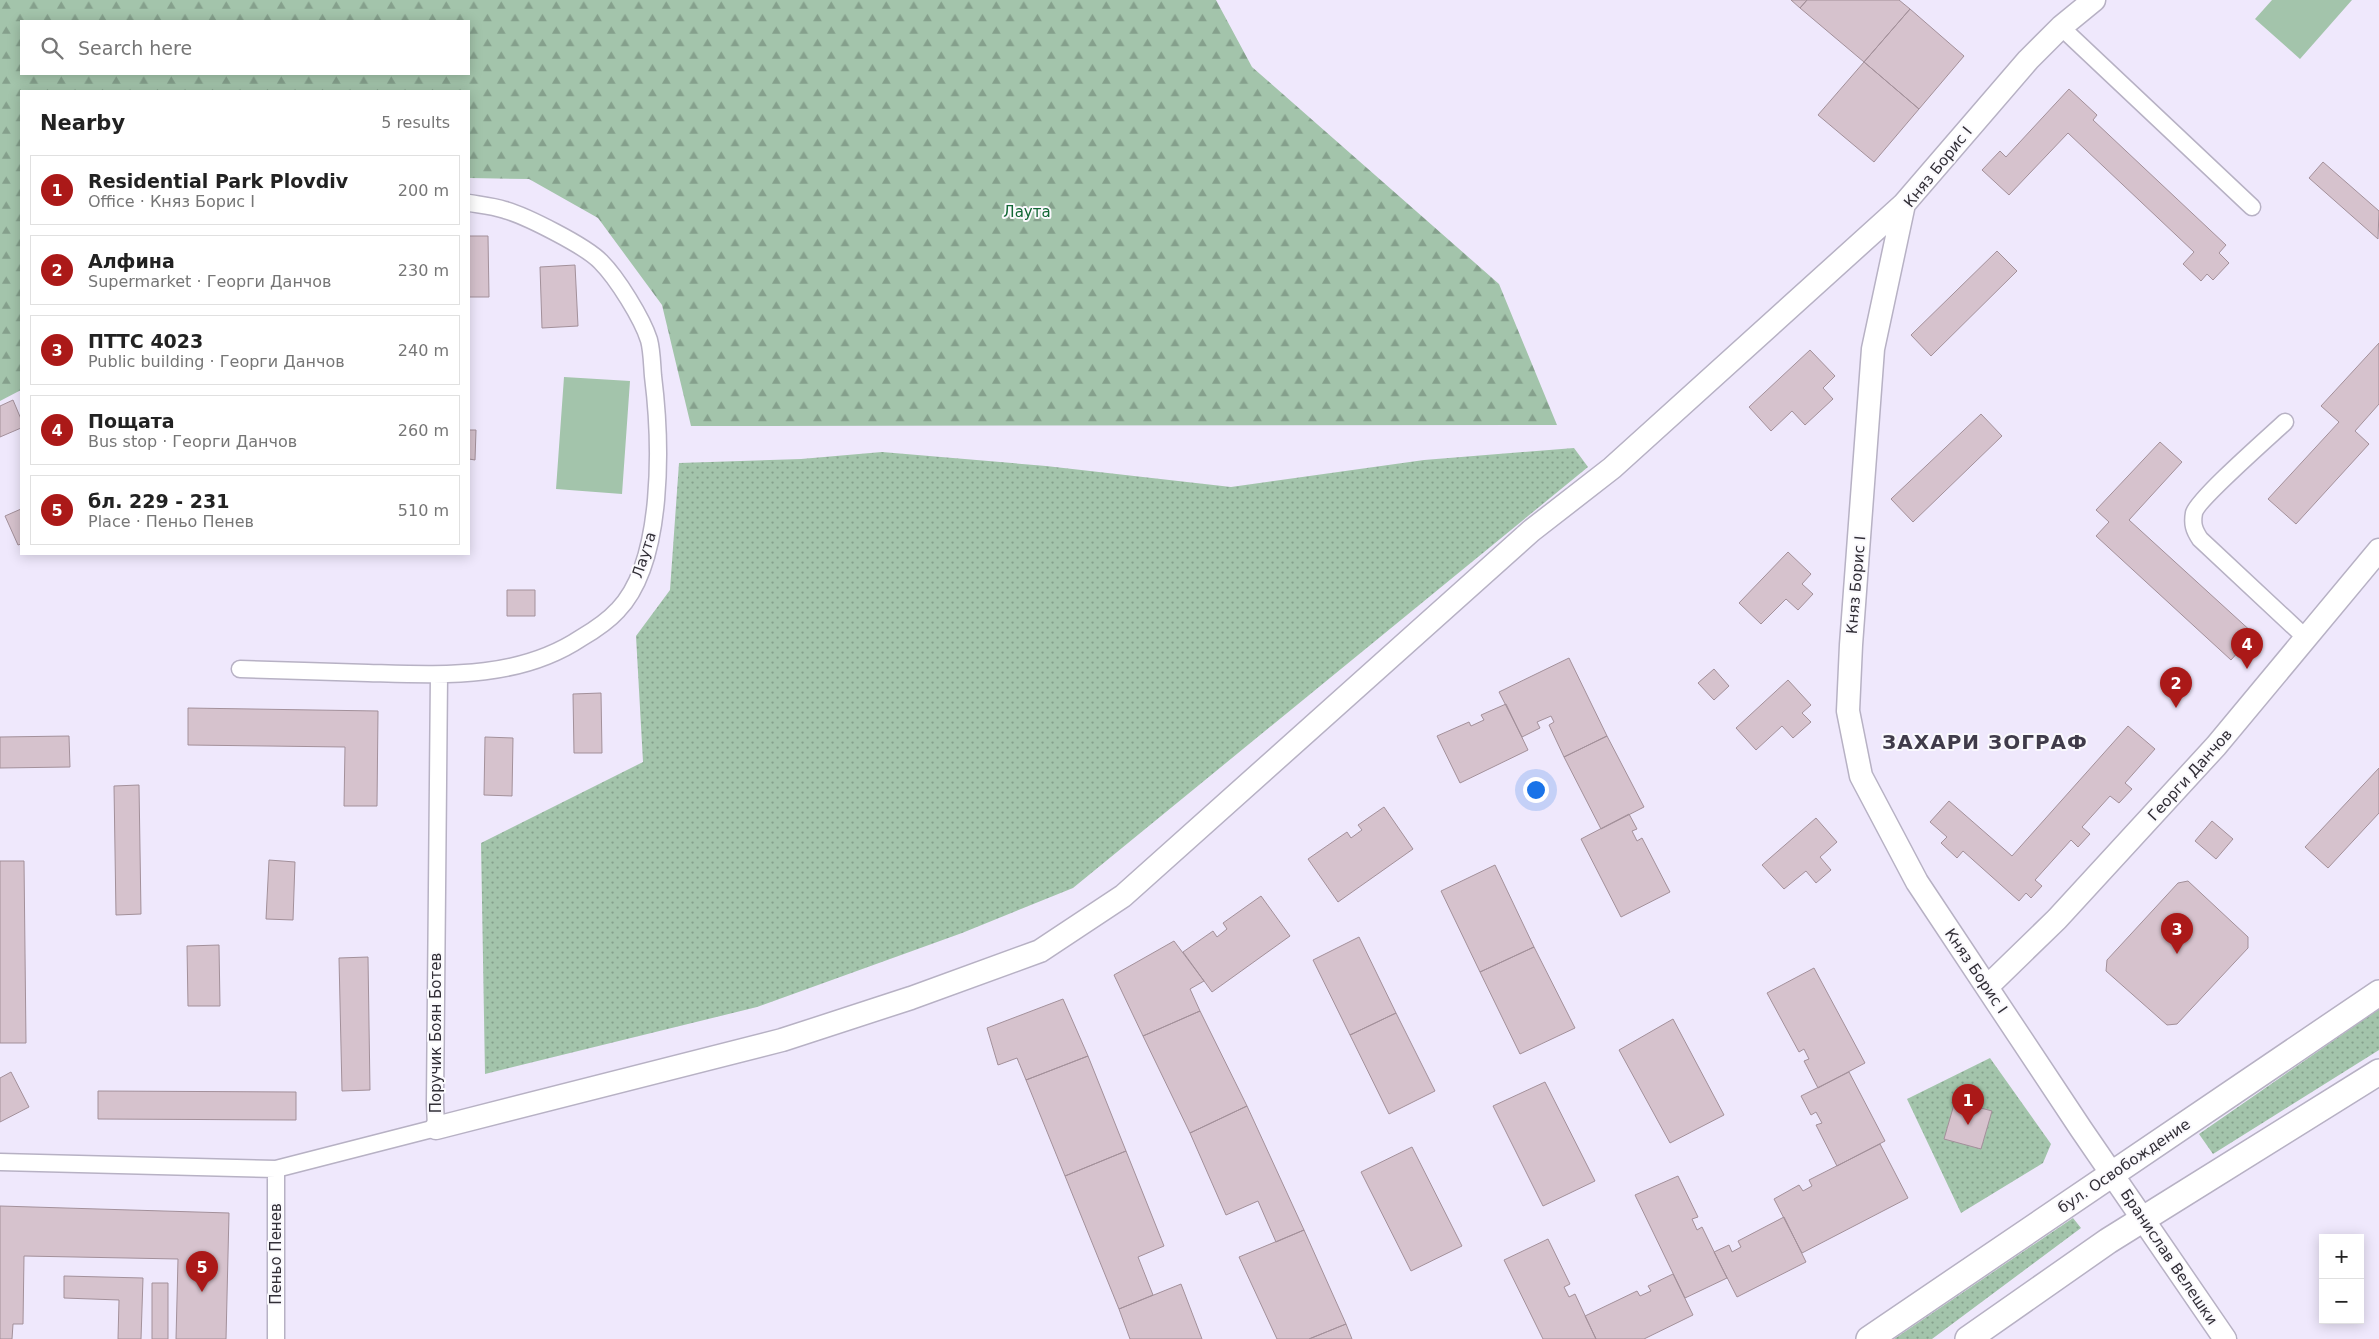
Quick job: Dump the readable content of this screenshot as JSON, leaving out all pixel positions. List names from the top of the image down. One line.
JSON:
{"streets":{"main road":["бул. Освобождение"],"street":["Княз Борис I","Лаута","Георги Данчов","Поручик Боян Ботев","Пеньо Пенев","Бранислав Велешки"]},"crossings":[["Княз Борис I","Георги Данчов"],["Княз Борис I","бул. Освобождение"],["Княз Борис I","Бранислав Велешки"],["Лаута","Поручик Боян Ботев"],["Поручик Боян Ботев","Пеньо Пенев"],["бул. Освобождение","Бранислав Велешки"]],"districts":["ЗАХАРИ ЗОГРАФ"],"parks":["Лаута"],"page":{"search":"Search here","heading":["Nearby","5 results"],"list":[{"mark":"1","name":"Residential Park Plovdiv","note":"Office · Княз Борис I","value":"200 m"},{"mark":"2","name":"Алфина","note":"Supermarket · Георги Данчов","value":"230 m"},{"mark":"3","name":"ПТТС 4023","note":"Public building · Георги Данчов","value":"240 m"},{"mark":"4","name":"Пощата","note":"Bus stop · Георги Данчов","value":"260 m"},{"mark":"5","name":"бл. 229 - 231","note":"Place · Пеньо Пенев","value":"510 m"}],"pins":["4","2","3","1","5"],"map_buttons":["+","−"]}}
